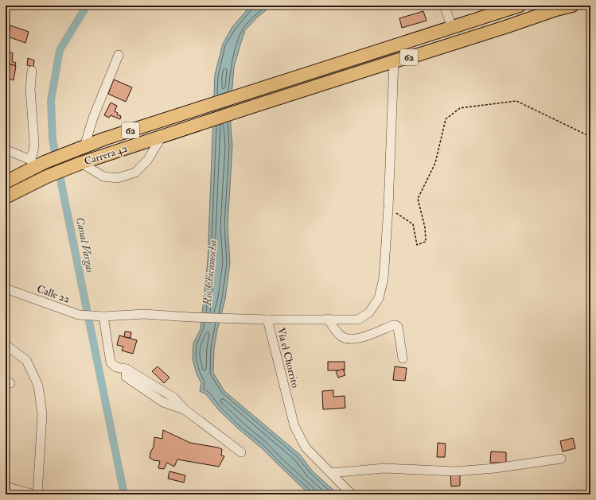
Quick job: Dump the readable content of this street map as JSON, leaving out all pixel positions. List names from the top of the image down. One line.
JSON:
{"streets":{"highway":["62","Carrera 42"],"street":["Calle 22","Vía el Chorrito"]},"crossings":[["62","Carrera 42"],["Calle 22","Vía el Chorrito"]],"water":["Canal Vargas","Río Chicamocha"]}
